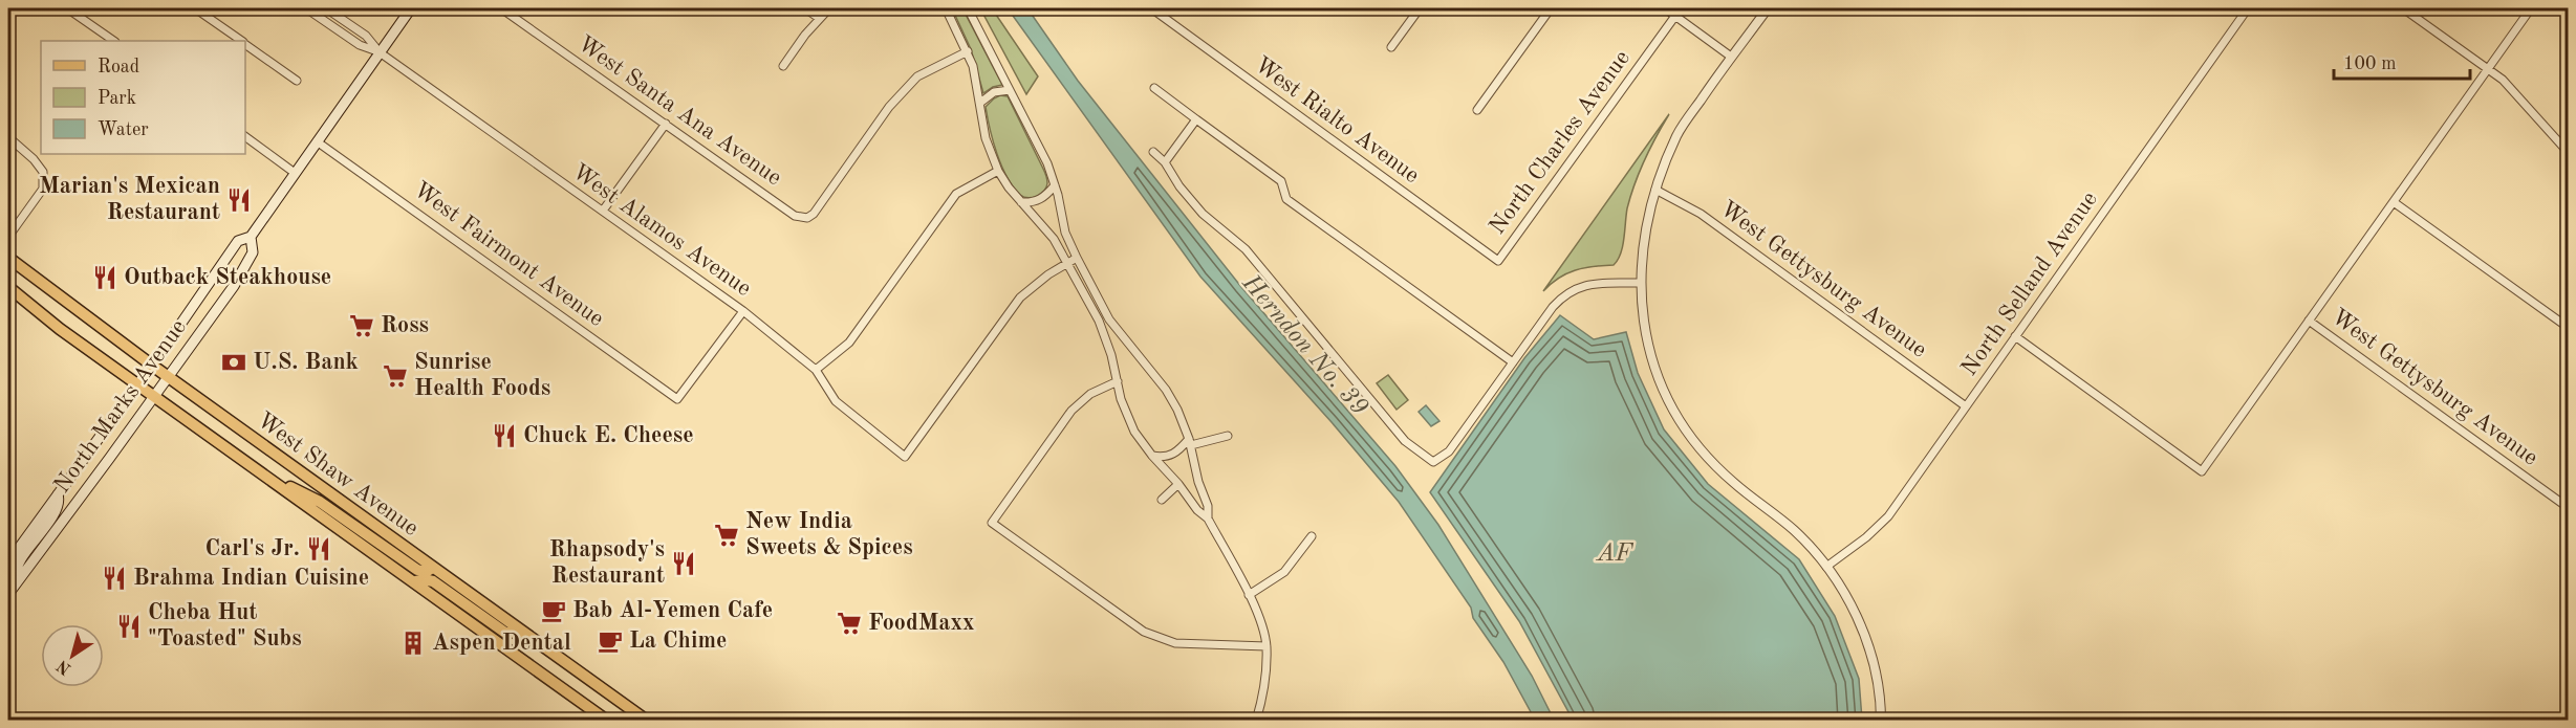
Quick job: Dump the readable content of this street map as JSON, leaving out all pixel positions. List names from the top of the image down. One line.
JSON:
{"streets":{"main road":["North Marks Avenue","West Shaw Avenue"],"street":["West Santa Ana Avenue","West Rialto Avenue","North Charles Avenue","West Alamos Avenue","West Fairmont Avenue","West Gettysburg Avenue","North Selland Avenue"]},"crossings":[["West Rialto Avenue","North Charles Avenue"],["West Alamos Avenue","West Fairmont Avenue"],["West Alamos Avenue","North Marks Avenue"],["West Fairmont Avenue","North Marks Avenue"],["West Gettysburg Avenue","North Selland Avenue"],["North Marks Avenue","West Shaw Avenue"]],"water":["Herndon No. 39","AF"],"places":{"restaurant":["Marian's Mexican Restaurant","Outback Steakhouse","Chuck E. Cheese","Carl's Jr.","Rhapsody's Restaurant","Brahma Indian Cuisine","Cheba Hut \"Toasted\" Subs"],"supermarket":["Ross","Sunrise Health Foods","New India Sweets & Spices","FoodMaxx"],"bank":["U.S. Bank"],"cafe":["Bab Al-Yemen Cafe","La Chime"],"building":["Aspen Dental"]},"legend":["Road","Park","Water"],"scale_bar":"100 m","north":"bottom left"}
